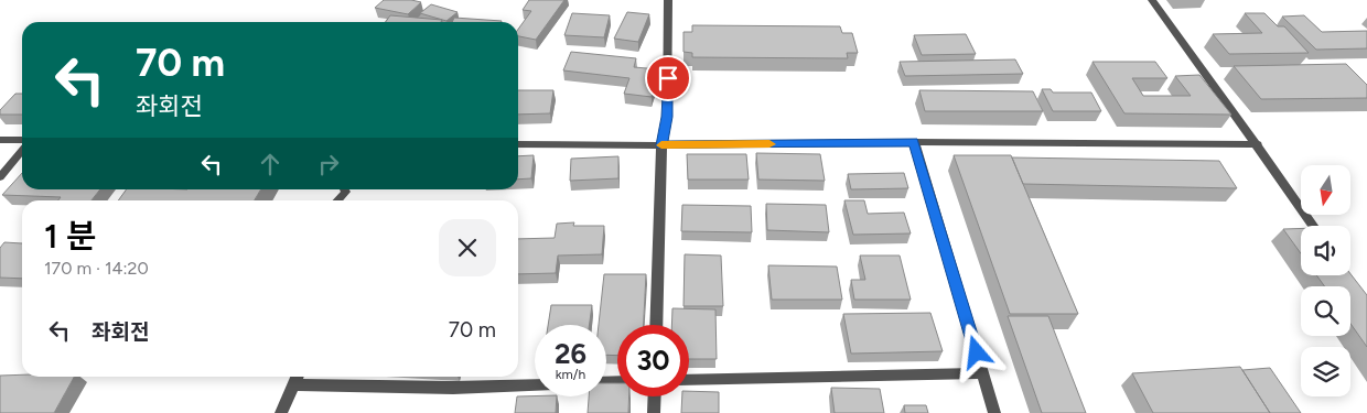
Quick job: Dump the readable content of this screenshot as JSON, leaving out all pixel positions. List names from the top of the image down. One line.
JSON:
{"north":"bottom","page":{"turn":["70 m","좌회전"],"heading":["1 분","170 m · 14:20"],"list":[{"name":"좌회전","value":"70 m"}],"speed":"26 km/h","limit":"30"}}
